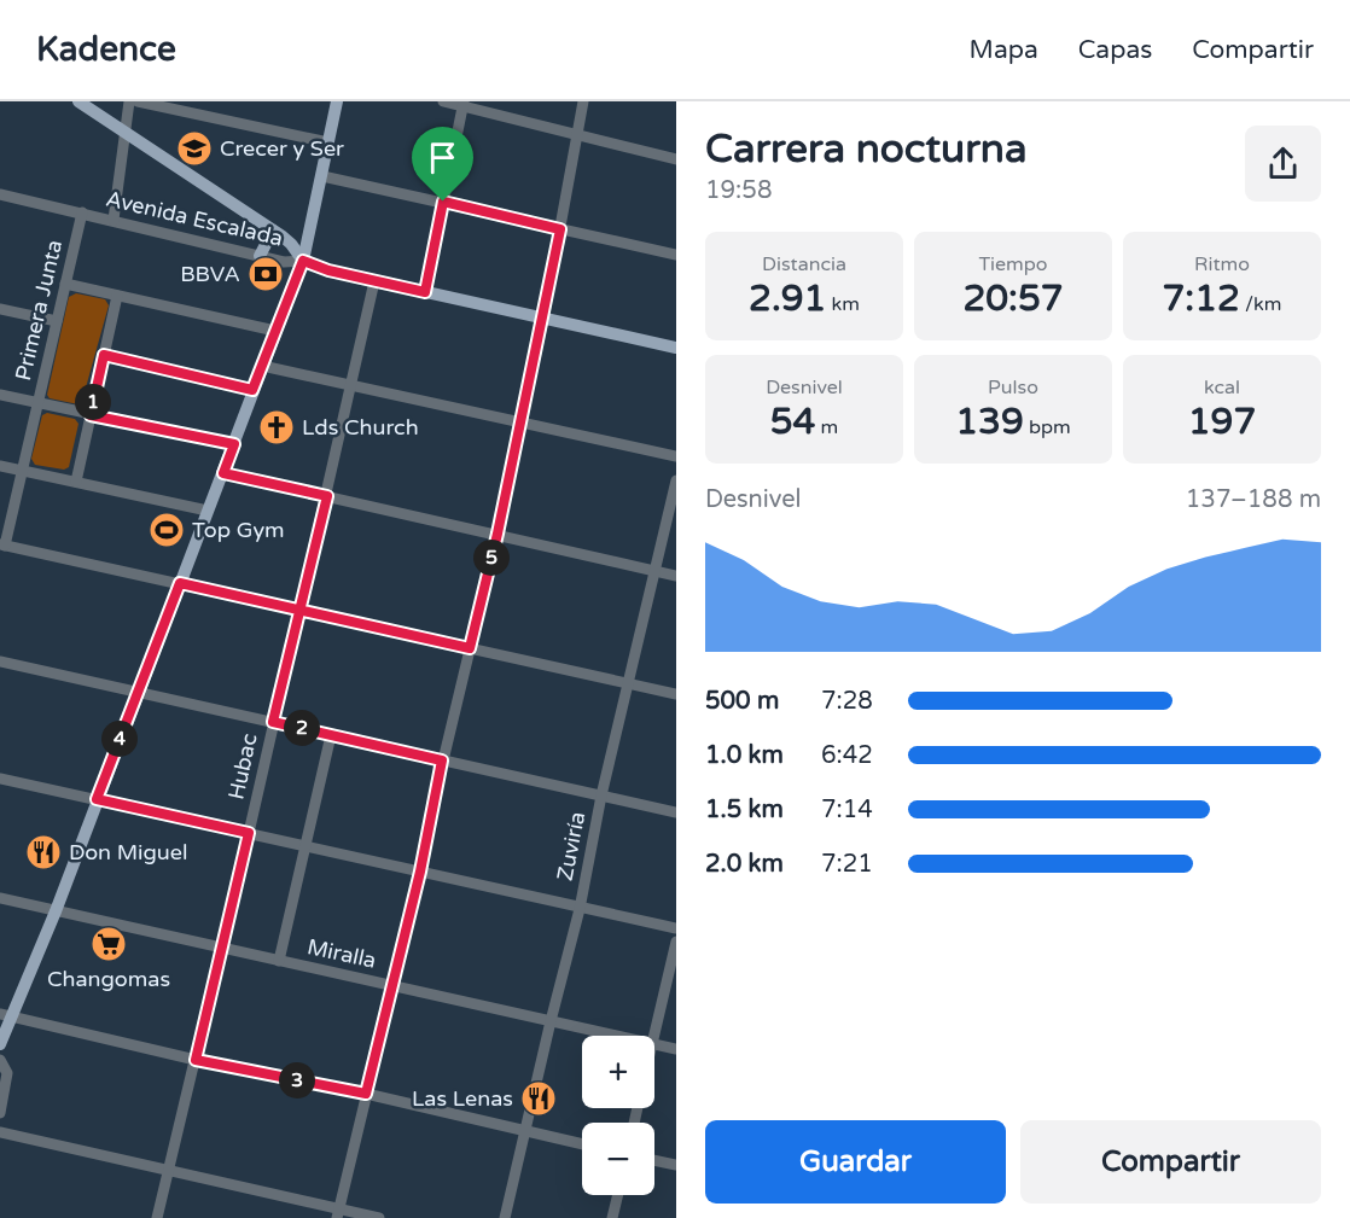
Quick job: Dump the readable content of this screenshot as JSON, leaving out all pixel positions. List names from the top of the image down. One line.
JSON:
{"streets":{"main road":["Avenida Escalada"],"street":["Primera Junta","Hubac","Zuviría","Miralla"]},"crossings":[["Avenida Escalada","Primera Junta"],["Avenida Escalada","Hubac"],["Hubac","Miralla"],["Zuviría","Miralla"]],"places":{"school or university":["Crecer y Ser"],"bank":["BBVA"],"church":["Lds Church"],"sports":["Top Gym"],"restaurant":["Don Miguel","Las Lenas"],"supermarket":["Changomas"]},"page":{"header":"Kadence","nav":["Mapa","Capas","Compartir"],"heading":["Carrera nocturna","19:58"],"stats":[["Distancia","2.91 km"],["Tiempo","20:57"],["Ritmo","7:12 /km"],["Desnivel","54 m"],["Pulso","139 bpm"],["kcal","197"]],"pins":["1","5","2","4","3"],"chart":["Desnivel","137–188 m"],"list":[{"name":"500 m","note":"7:28"},{"name":"1.0 km","note":"6:42"},{"name":"1.5 km","note":"7:14"},{"name":"2.0 km","note":"7:21"}],"map_buttons":["+","−"],"buttons":["Guardar","Compartir"]}}
